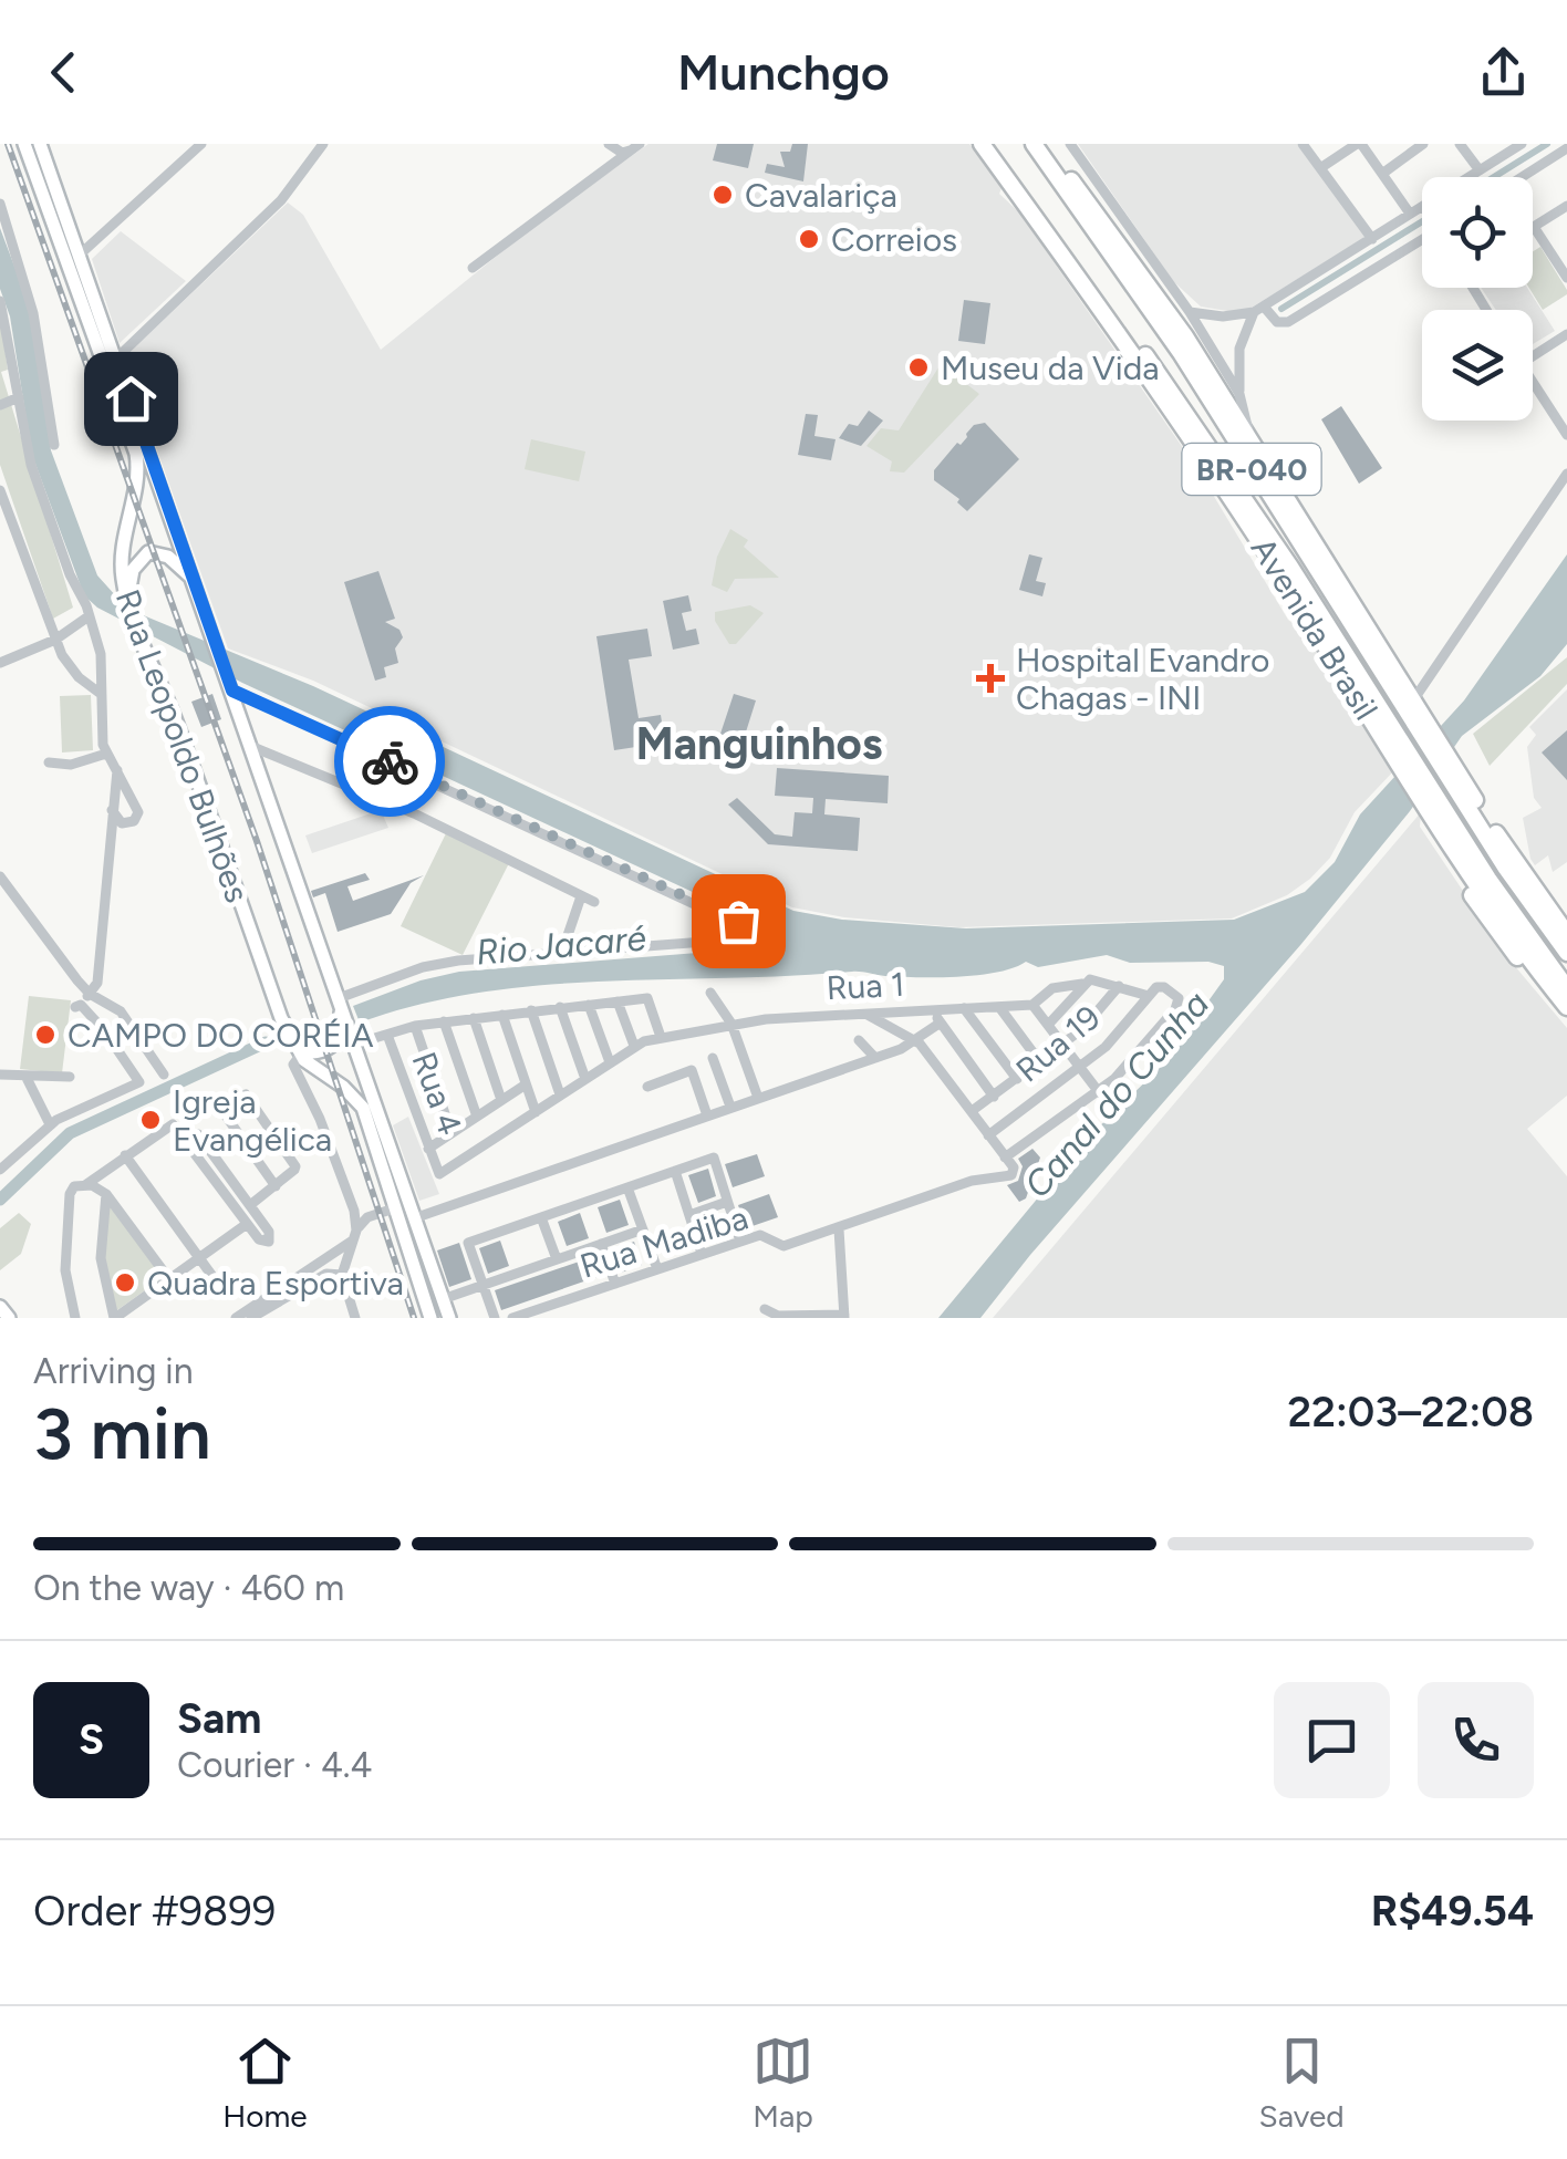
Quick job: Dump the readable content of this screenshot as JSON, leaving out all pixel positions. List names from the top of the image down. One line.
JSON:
{"streets":{"highway":["BR-040","Avenida Brasil"],"main road":["Rua Leopoldo Bulhões"],"street":["Rua 1","Rua 19","Rua 4","Rua Madiba"]},"crossings":[["Rua 1","Rua 4"]],"districts":["Manguinhos"],"water":["Rio Jacaré","Canal do Cunha"],"places":{"other":["Cavalariça","Correios","Museu da Vida","CAMPO DO CORÉIA","Igreja Evangélica","Quadra Esportiva"],"health":["Hospital Evandro Chagas - INI"]},"page":{"header":"Munchgo","heading":["3 min","Arriving in","22:03–22:08"],"panel":["Sam","Courier · 4.4","Order #9899","R$49.54"],"bar":"On the way · 460 m","round":"S","tabs":["Home","Map","Saved"]}}
